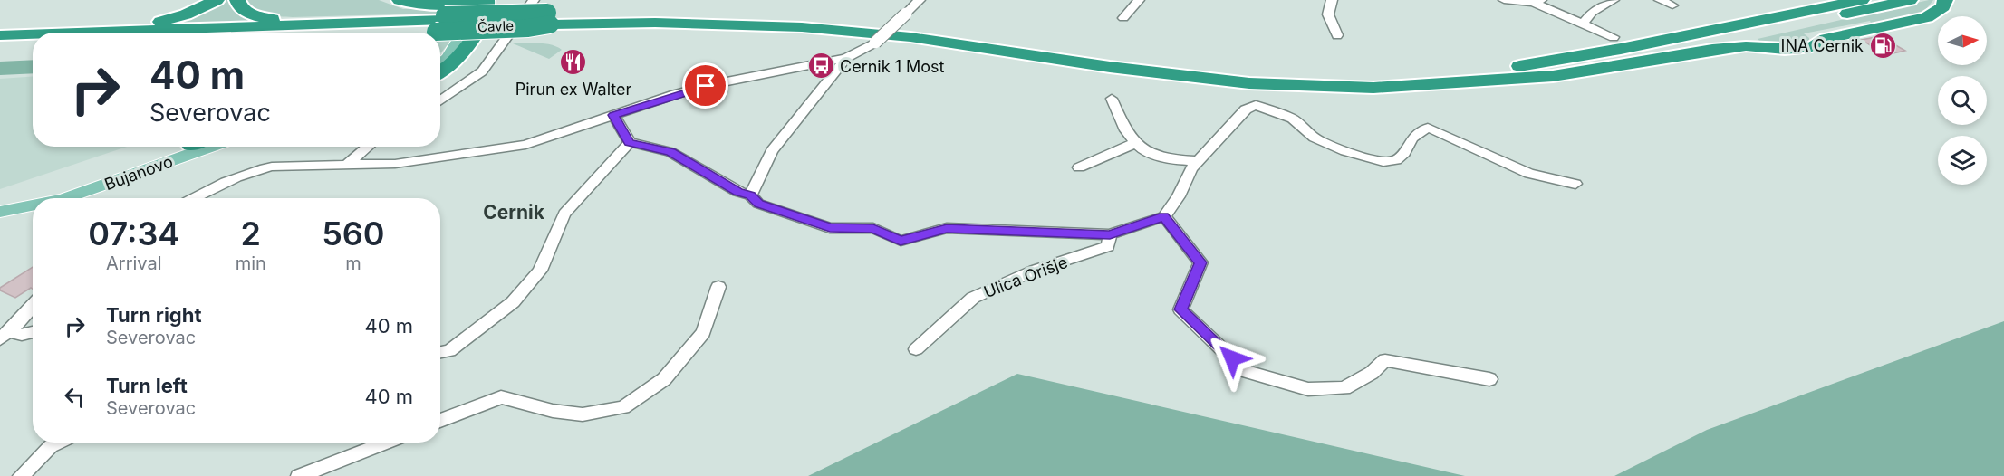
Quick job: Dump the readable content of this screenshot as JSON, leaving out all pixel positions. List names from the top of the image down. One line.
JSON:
{"streets":{"main road":["Bujanovo"],"street":["Ulica Orišje"]},"districts":["Cernik"],"places":{"fuel station":["INA Cernik"],"restaurant":["Pirun ex Walter"],"bus stop":["Cernik 1 Most"]},"north":"right","page":{"turn":["40 m","Severovac"],"eta":["07:34","Arrival","2","min","560","m"],"list":[{"name":"Turn right","note":"Severovac","value":"40 m"},{"name":"Turn left","note":"Severovac","value":"40 m"}]}}
